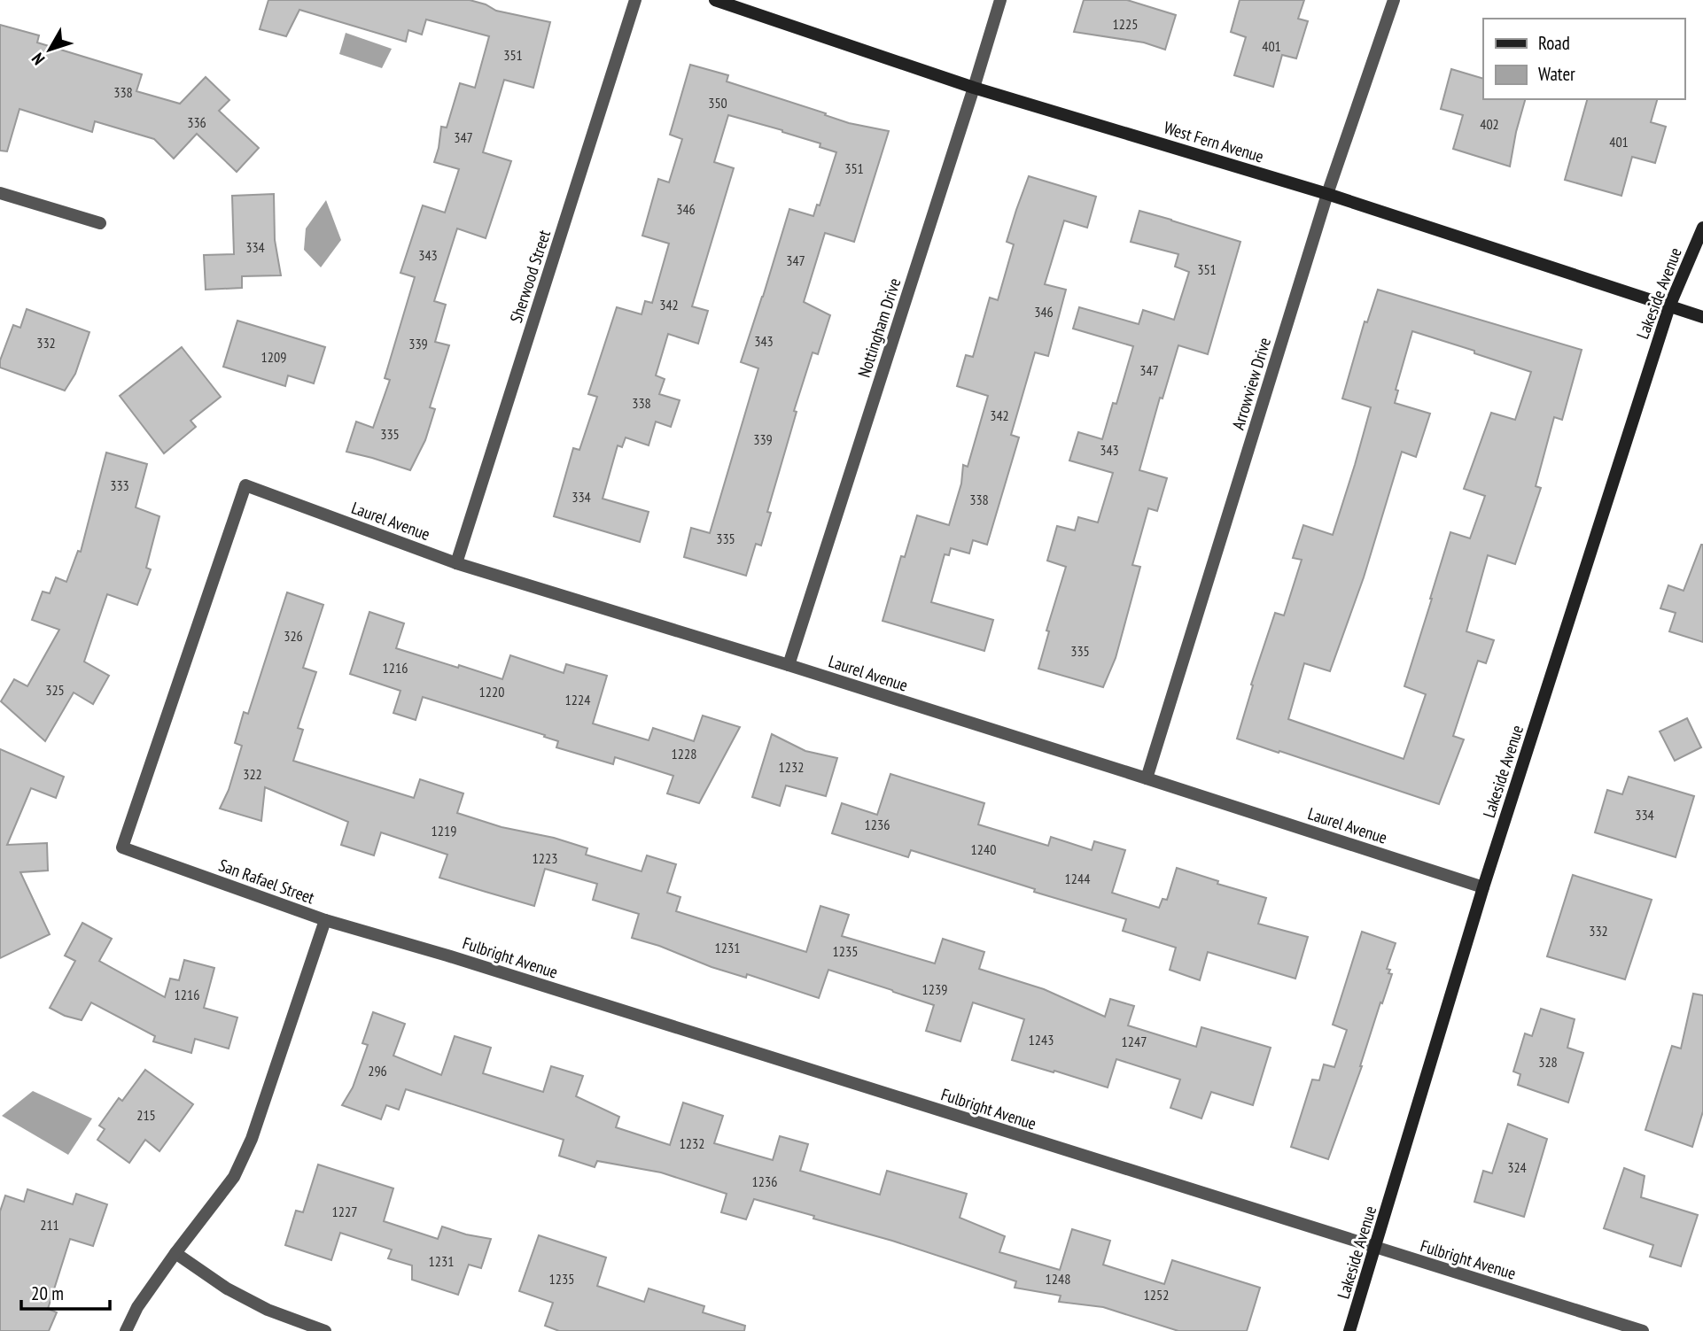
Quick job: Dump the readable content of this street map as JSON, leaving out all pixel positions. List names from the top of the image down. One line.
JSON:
{"streets":{"street":["West Fern Avenue","Sherwood Street","Lakeside Avenue","Nottingham Drive","Arrowview Drive","Laurel Avenue","San Rafael Street","Fulbright Avenue"]},"crossings":[["West Fern Avenue","Lakeside Avenue"],["West Fern Avenue","Nottingham Drive"],["West Fern Avenue","Arrowview Drive"],["Sherwood Street","Laurel Avenue"],["Lakeside Avenue","Laurel Avenue"],["Lakeside Avenue","Fulbright Avenue"],["Nottingham Drive","Laurel Avenue"],["Arrowview Drive","Laurel Avenue"],["Laurel Avenue","San Rafael Street"],["San Rafael Street","Fulbright Avenue"]],"house_numbers":["1225","401","351","338","350","336","402","347","401","351","346","334","343","347","351","342","346","343","332","339","1209","347","338","342","335","339","343","333","334","338","335","326","335","1216","325","1220","1224","1228","1232","322","334","1236","1219","1240","1223","1244","332","1231","1235","1239","1216","1243","1247","328","296","215","1232","324","1236","1227","211","1231","1235","1248","1252"],"legend":["Road","Water"],"scale_bar":"20 m","north":"bottom left"}
